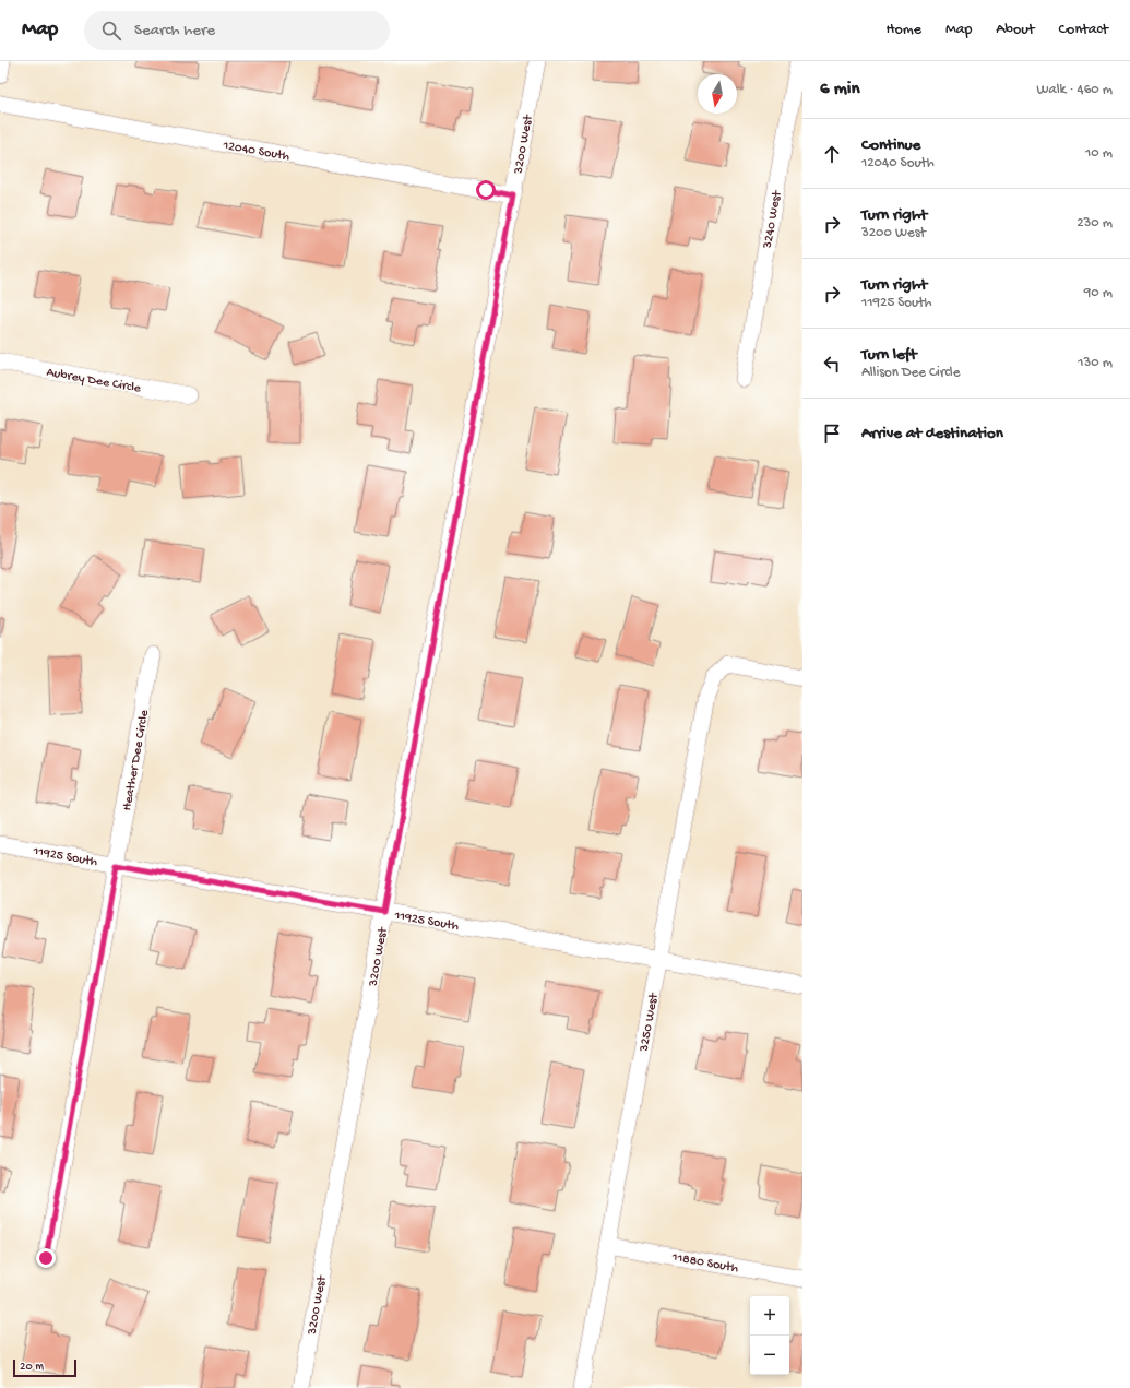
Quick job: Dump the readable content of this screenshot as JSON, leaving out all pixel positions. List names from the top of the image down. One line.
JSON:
{"streets":{"street":["3200 West","12040 South","3240 West","Aubrey Dee Circle","Heather Dee Circle","11925 South","3250 West","11880 South"]},"crossings":[["3200 West","12040 South"],["3200 West","11925 South"],["Heather Dee Circle","11925 South"],["11925 South","3250 West"],["3250 West","11880 South"]],"scale_bar":"20 m","north":"bottom","page":{"header":"Map","search":"Search here","nav":["Home","Map","About","Contact"],"heading":["6 min","Walk · 460 m"],"list":[["Continue","12040 South","10 m"],["Turn right","3200 West","230 m"],["Turn right","11925 South","90 m"],["Turn left","Allison Dee Circle","130 m"],"Arrive at destination"],"map_buttons":["+","−"],"scale":"20 m"}}
